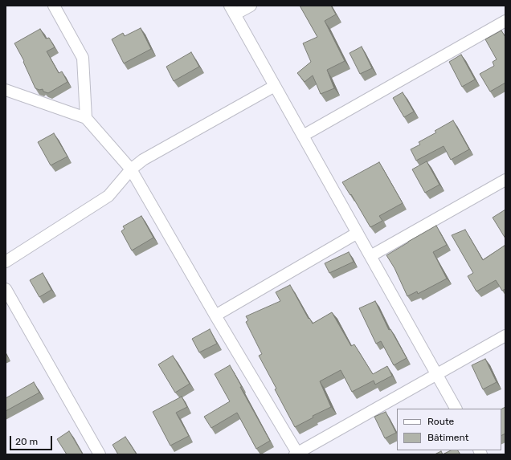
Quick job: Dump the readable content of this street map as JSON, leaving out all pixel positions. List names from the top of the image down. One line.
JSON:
{"legend":["Route","Bâtiment"],"scale_bar":"20 m"}
